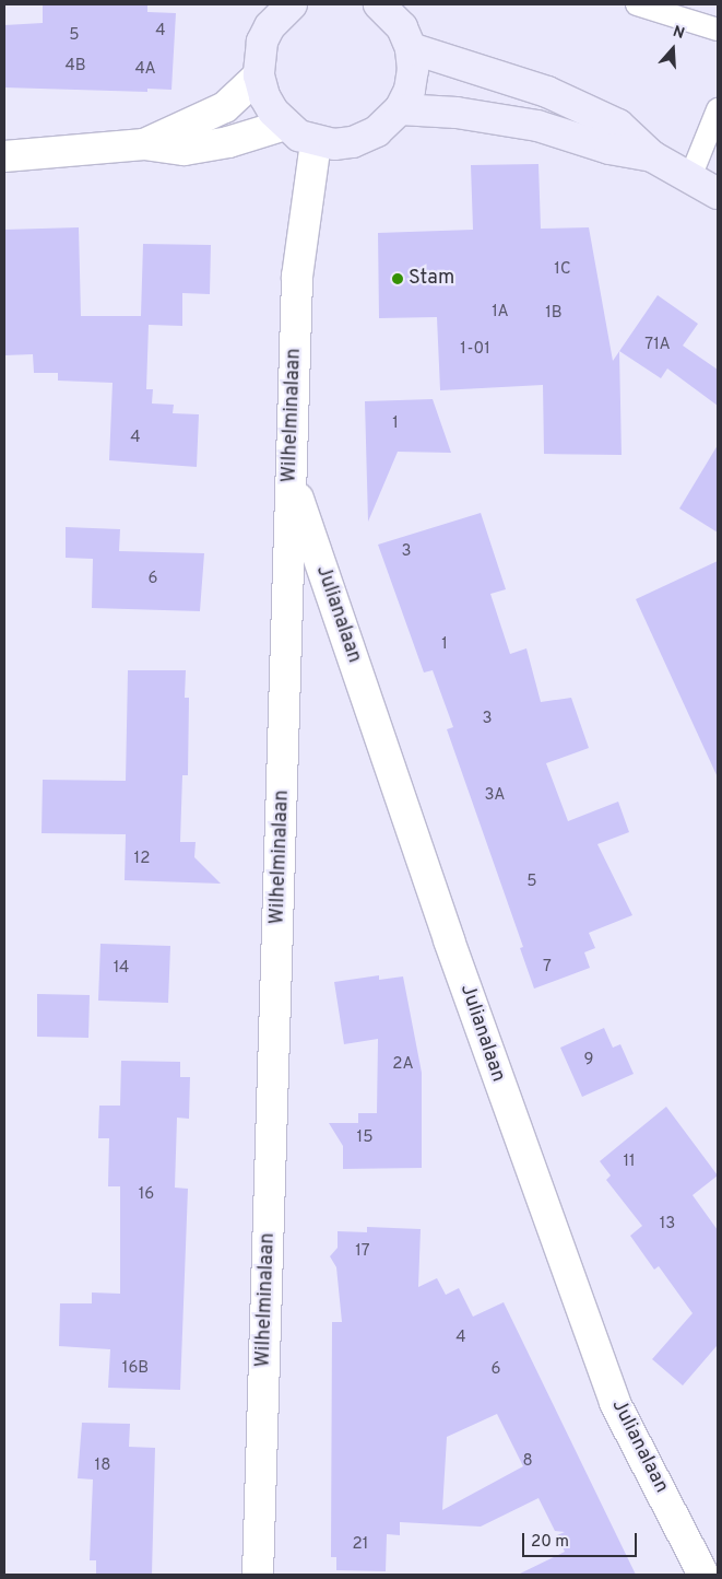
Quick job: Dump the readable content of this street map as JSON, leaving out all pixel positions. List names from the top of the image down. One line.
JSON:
{"streets":{"street":["Wilhelminalaan","Julianalaan"]},"crossings":[["Wilhelminalaan","Julianalaan"]],"places":["Stam"],"house_numbers":["4","5","4B","4A","1C","1A","1B","71A","1-01","1","4","3","6","1","3","3A","12","5","7","14","9","2A","15","11","16","13","17","4","16B","6","8","18","21"],"scale_bar":"20 m","north":"top"}
